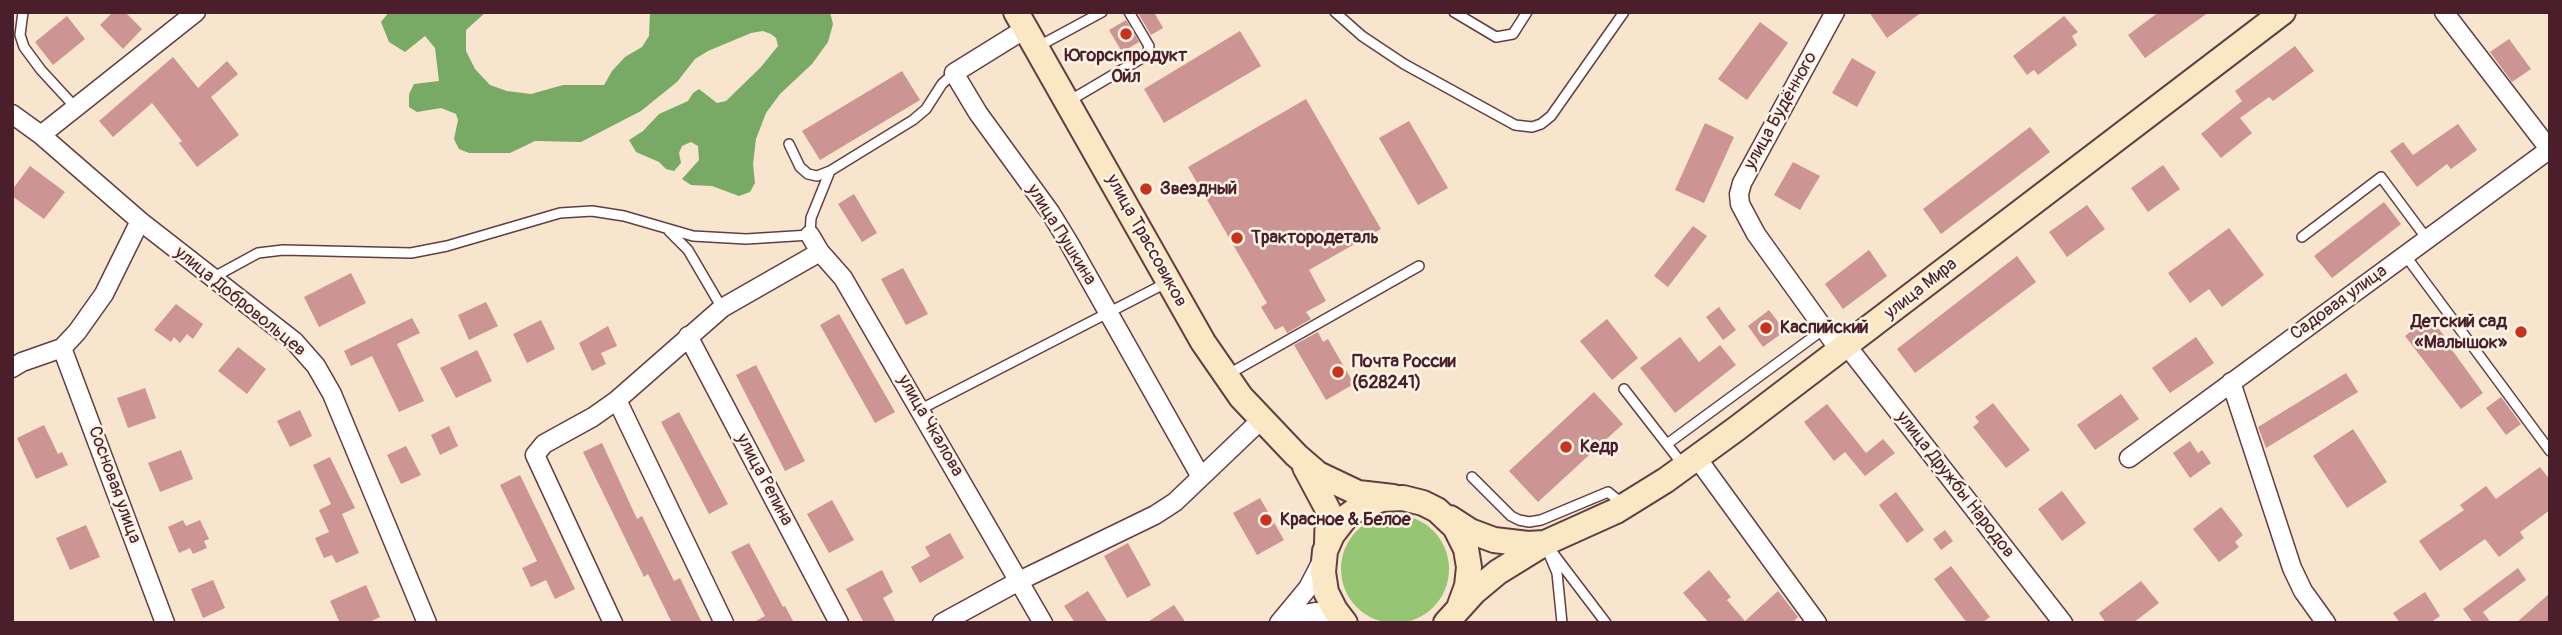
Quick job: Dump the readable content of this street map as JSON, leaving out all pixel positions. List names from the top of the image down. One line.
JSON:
{"streets":{"main road":["улица Трассовиков","улица Мира"],"street":["улица Будённого","улица Пушкина","улица Добровольцев","Садовая улица","улица Чкалова","улица Репина","Сосновая улица","улица Дружбы Народов"]},"crossings":[["улица Будённого","улица Мира"],["улица Будённого","улица Дружбы Народов"],["улица Мира","улица Дружбы Народов"]],"places":["Югорскпродукт Ойл","Звездный","Трактородеталь","Каспийский","Детский сад «Малышок»","Почта России (628241)","Кедр","Красное & Белое"]}
